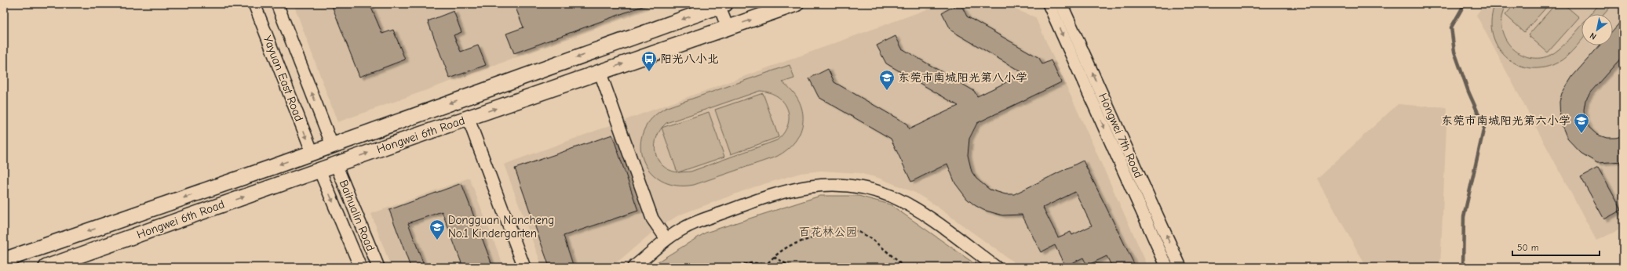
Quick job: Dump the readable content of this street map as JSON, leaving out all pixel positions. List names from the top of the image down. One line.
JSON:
{"streets":{"main road":["Hongwei 6th Road"],"street":["Yayuan East Road","Hongwei 7th Road","Baihualin Road"]},"crossings":[["Yayuan East Road","Hongwei 6th Road"],["Hongwei 6th Road","Baihualin Road"]],"parks":["百花林公园"],"places":{"bus stop":["阳光八小北"],"school or university":["东莞市南城阳光第八小学","东莞市南城阳光第六小学","Dongguan Nancheng No.1 Kindergarten"]},"scale_bar":"50 m","north":"bottom left"}
